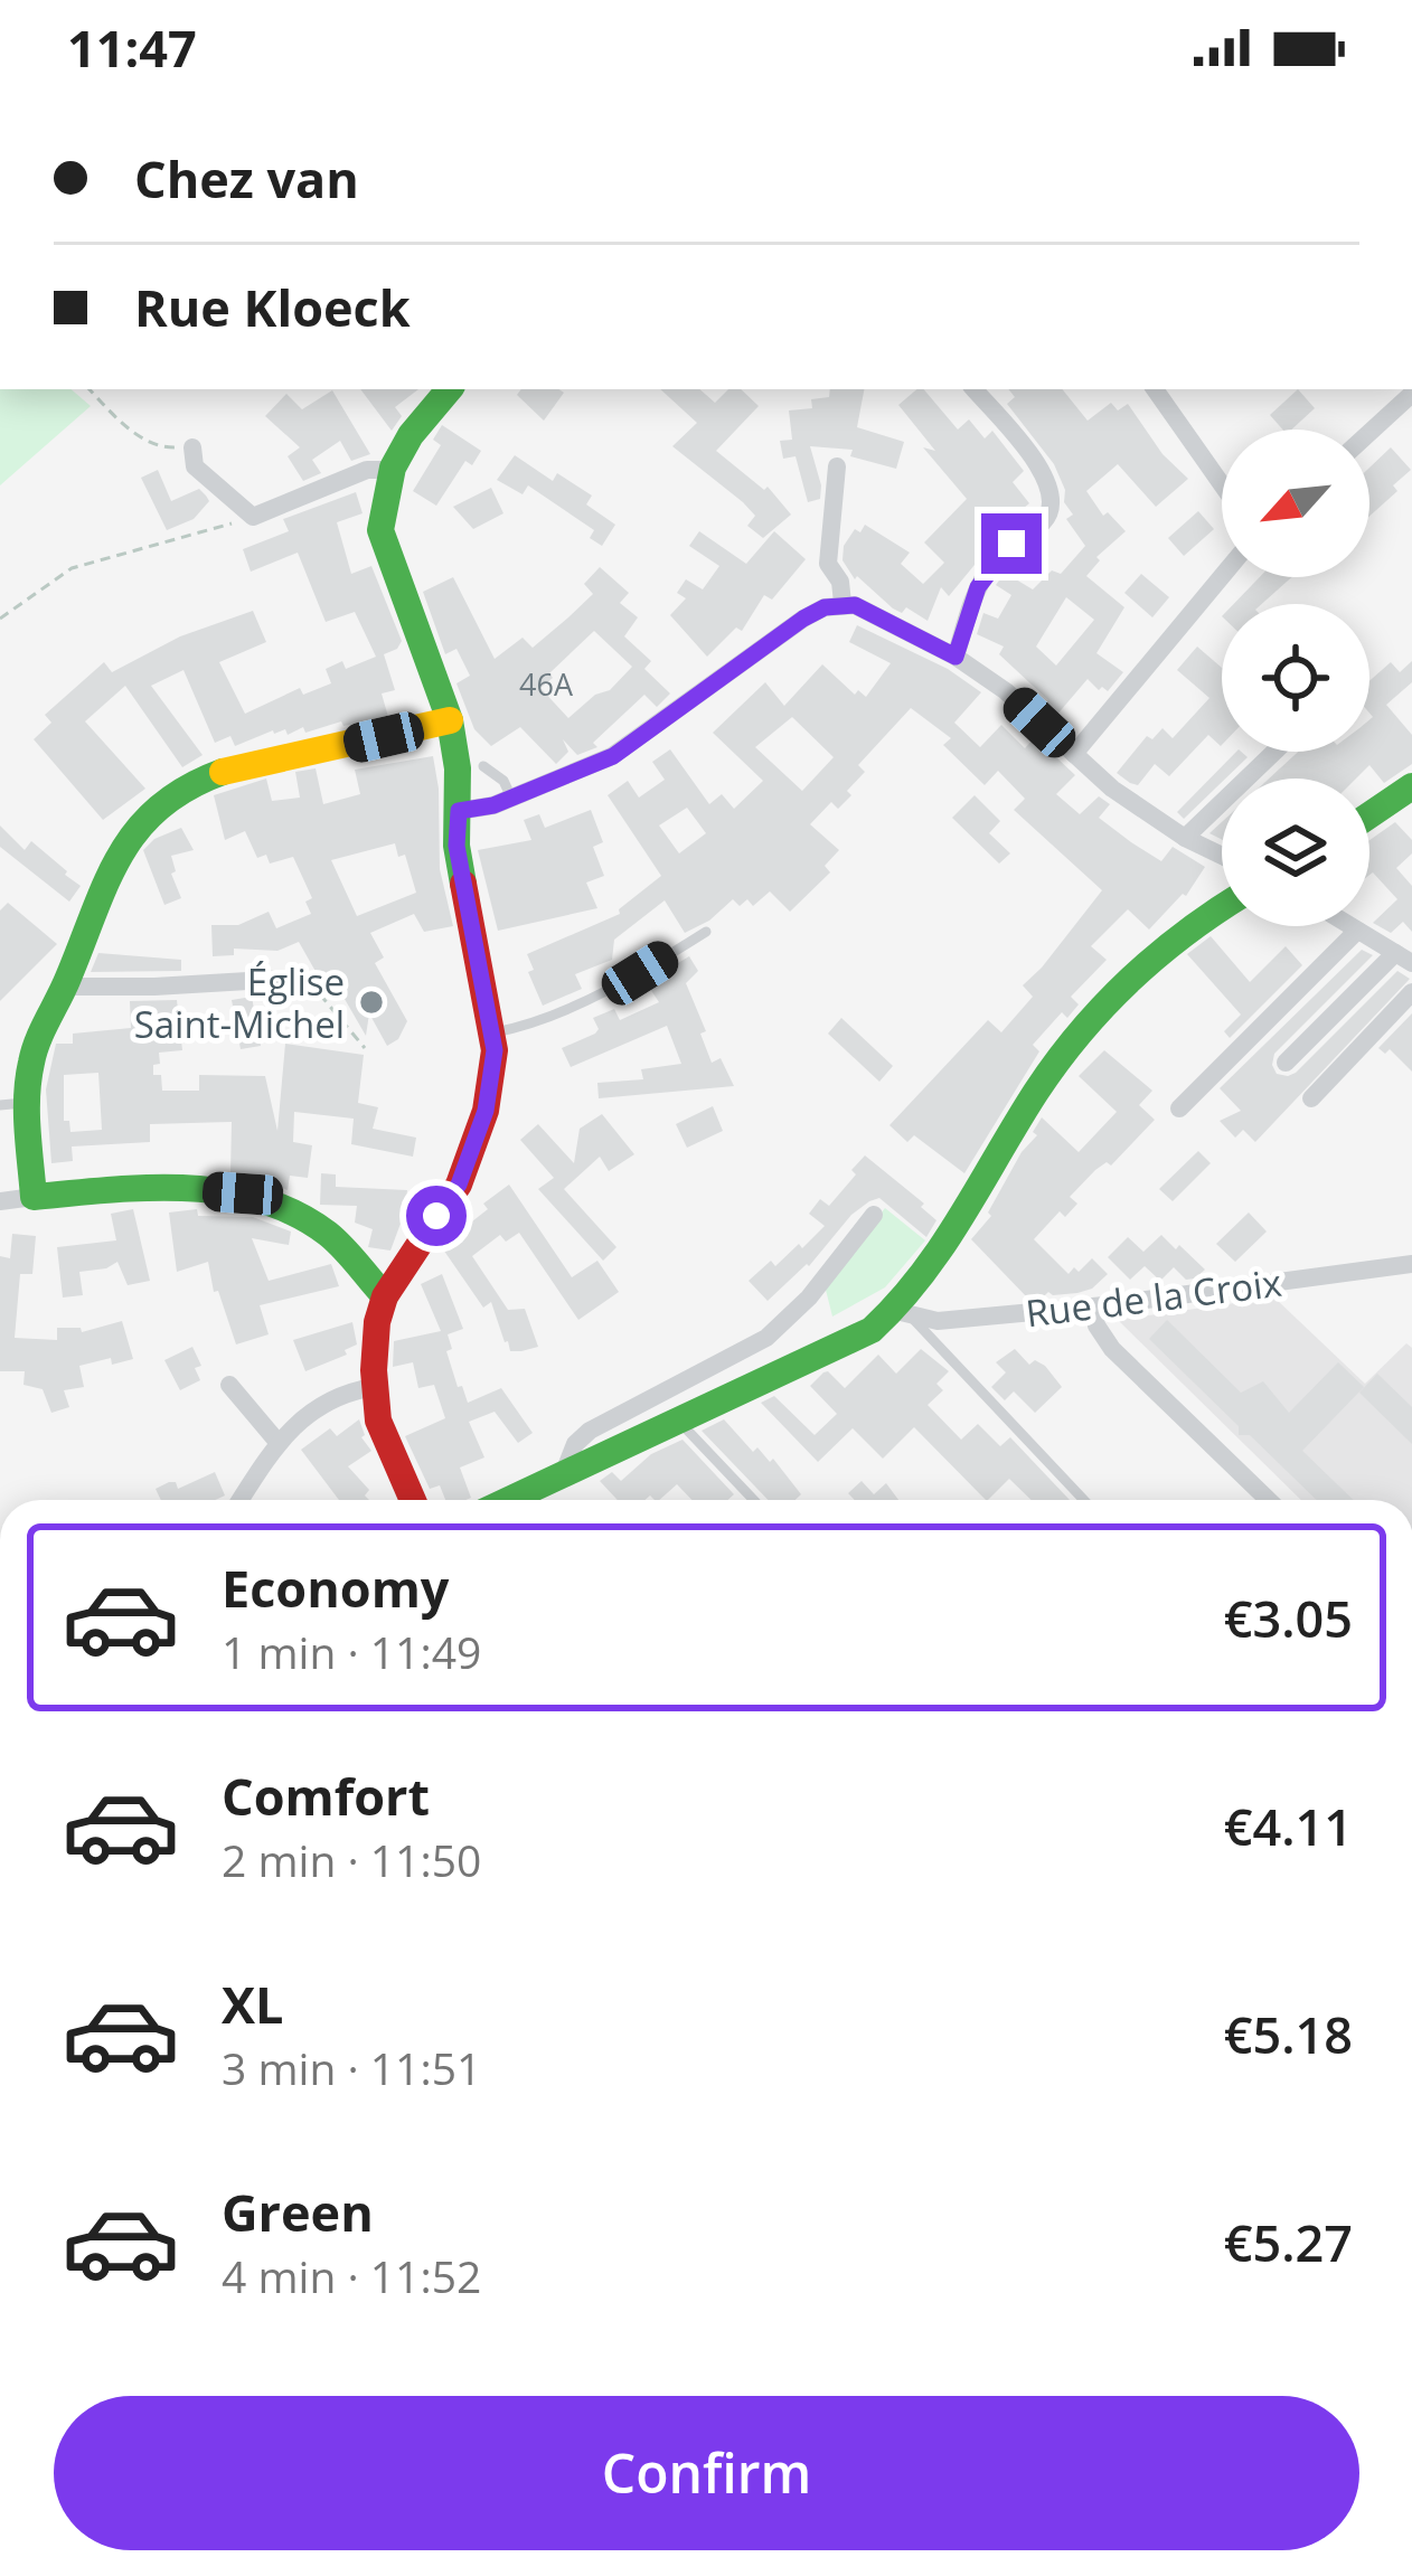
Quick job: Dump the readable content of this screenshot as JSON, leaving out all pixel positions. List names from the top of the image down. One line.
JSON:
{"streets":{"street":["Rue de la Croix"]},"places":["Église Saint-Michel"],"house_numbers":["46A"],"north":"bottom left","page":{"status":"11:47","banner":["Chez van","Rue Kloeck"],"list":[{"name":"Economy","note":"1 min · 11:49","value":"€3.05"},{"name":"Comfort","note":"2 min · 11:50","value":"€4.11"},{"name":"XL","note":"3 min · 11:51","value":"€5.18"},{"name":"Green","note":"4 min · 11:52","value":"€5.27"}],"buttons":"Confirm"}}
